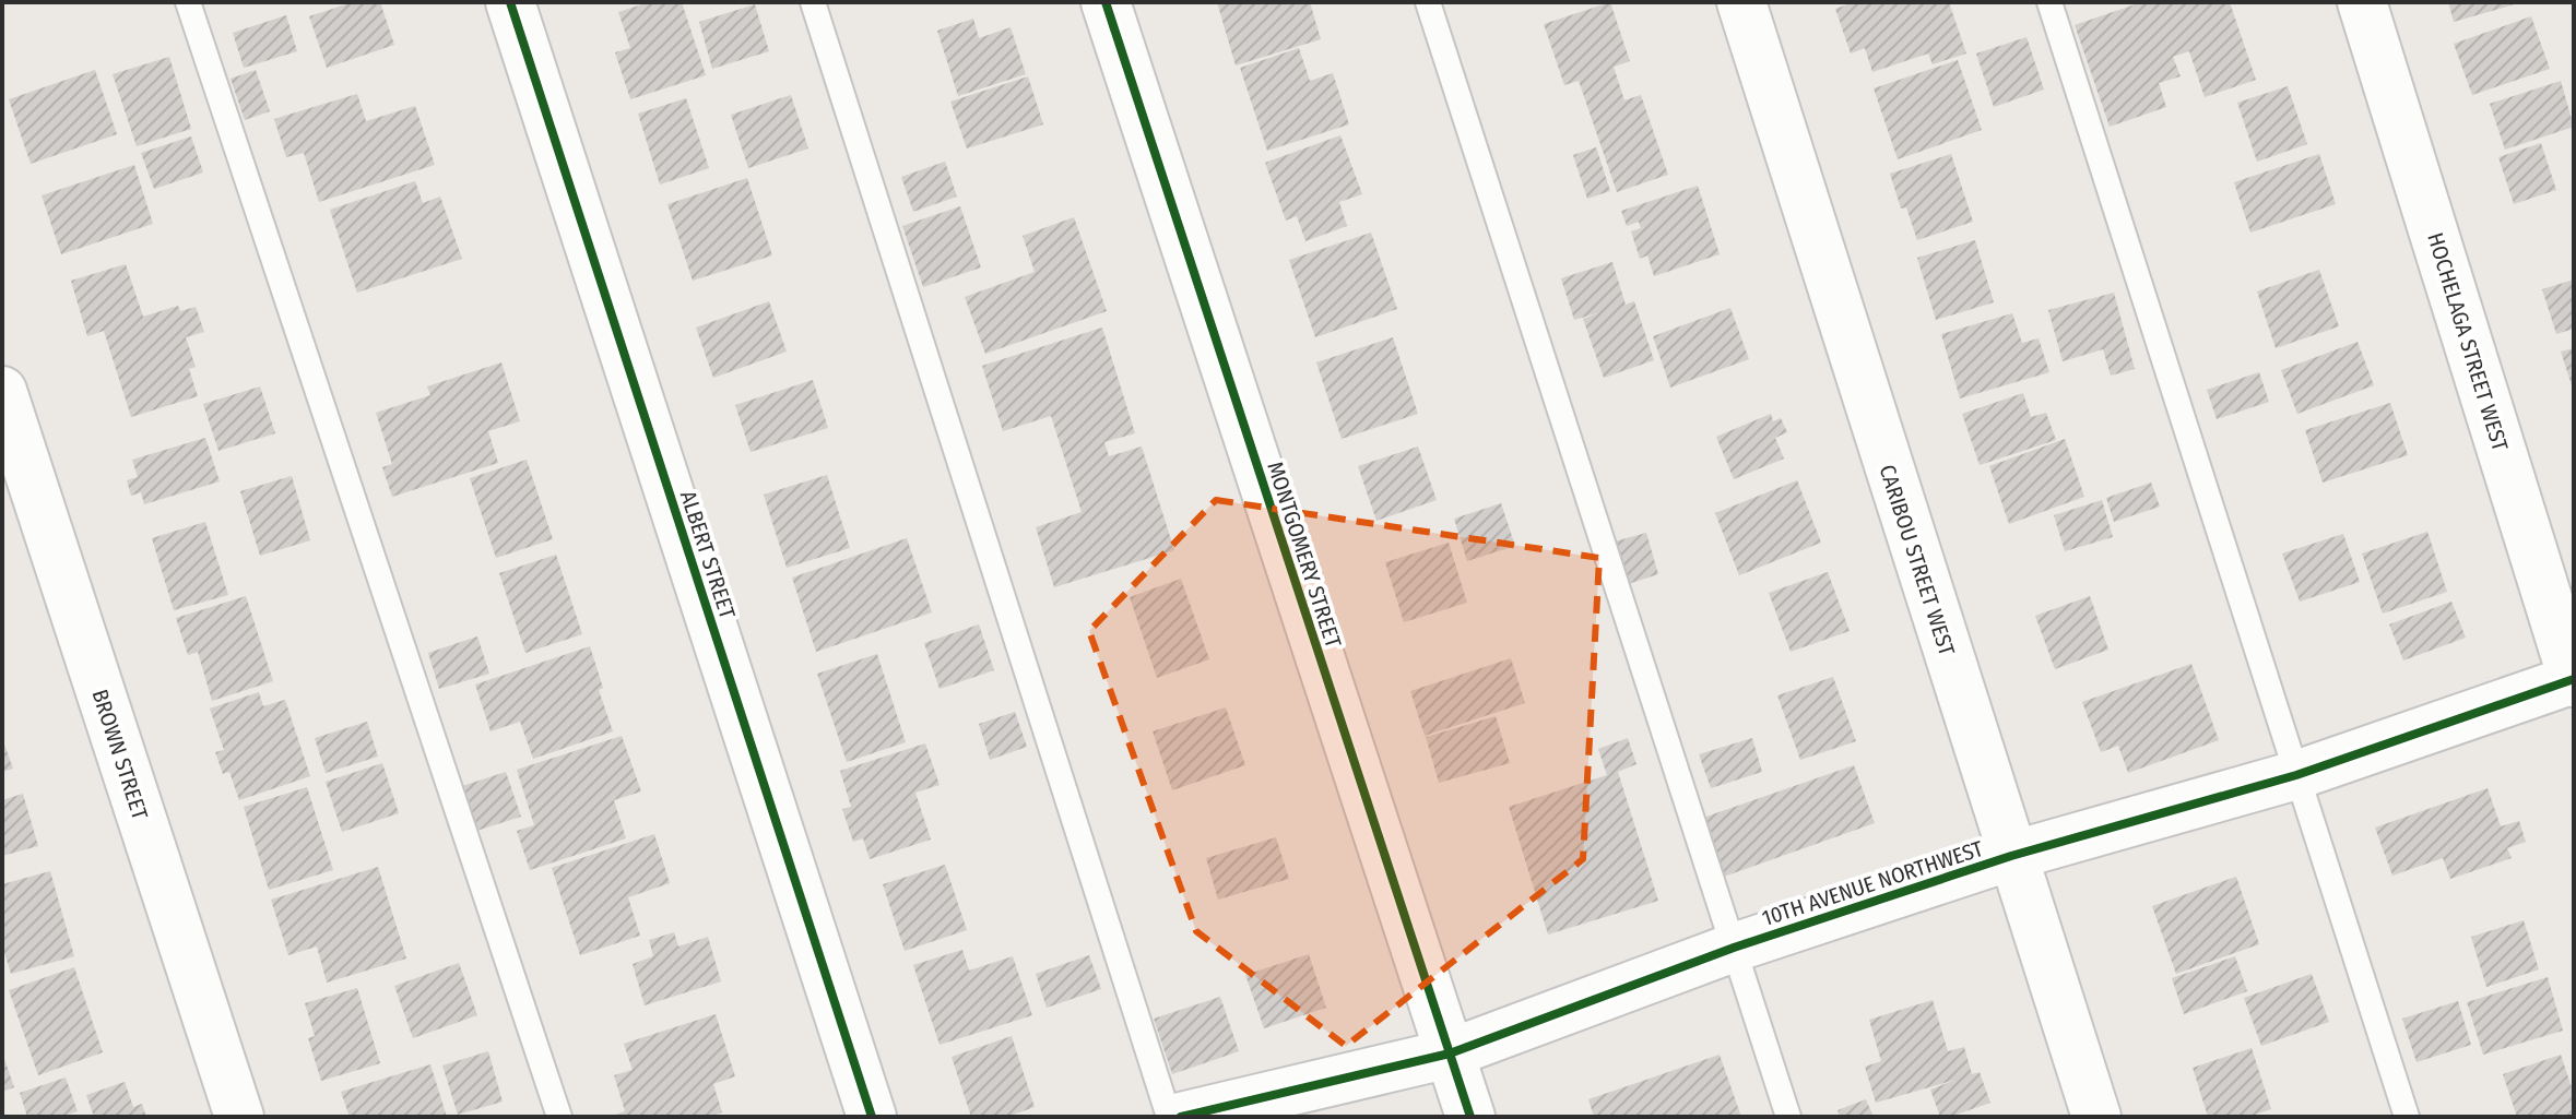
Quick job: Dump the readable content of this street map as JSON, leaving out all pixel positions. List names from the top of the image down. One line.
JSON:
{"streets":{"street":["HOCHELAGA STREET WEST","ALBERT STREET","MONTGOMERY STREET","CARIBOU STREET WEST","BROWN STREET","10TH AVENUE NORTHWEST"]},"crossings":[["HOCHELAGA STREET WEST","10TH AVENUE NORTHWEST"],["MONTGOMERY STREET","10TH AVENUE NORTHWEST"],["CARIBOU STREET WEST","10TH AVENUE NORTHWEST"]]}
